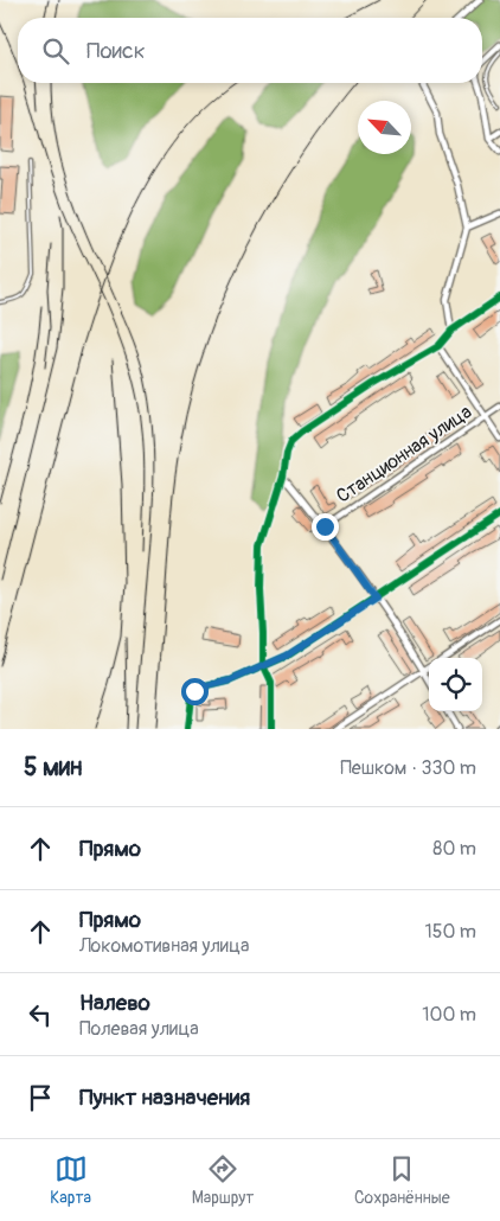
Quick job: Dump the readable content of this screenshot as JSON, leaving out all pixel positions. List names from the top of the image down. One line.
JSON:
{"streets":{"street":["Станционная улица"]},"north":"top left","page":{"search":"Поиск","heading":["5 мин","Пешком · 330 m"],"list":[["Прямо","80 m"],["Прямо","Локомотивная улица","150 m"],["Налево","Полевая улица","100 m"],"Пункт назначения"],"nav":["Карта","Маршрут","Сохранённые"]}}
